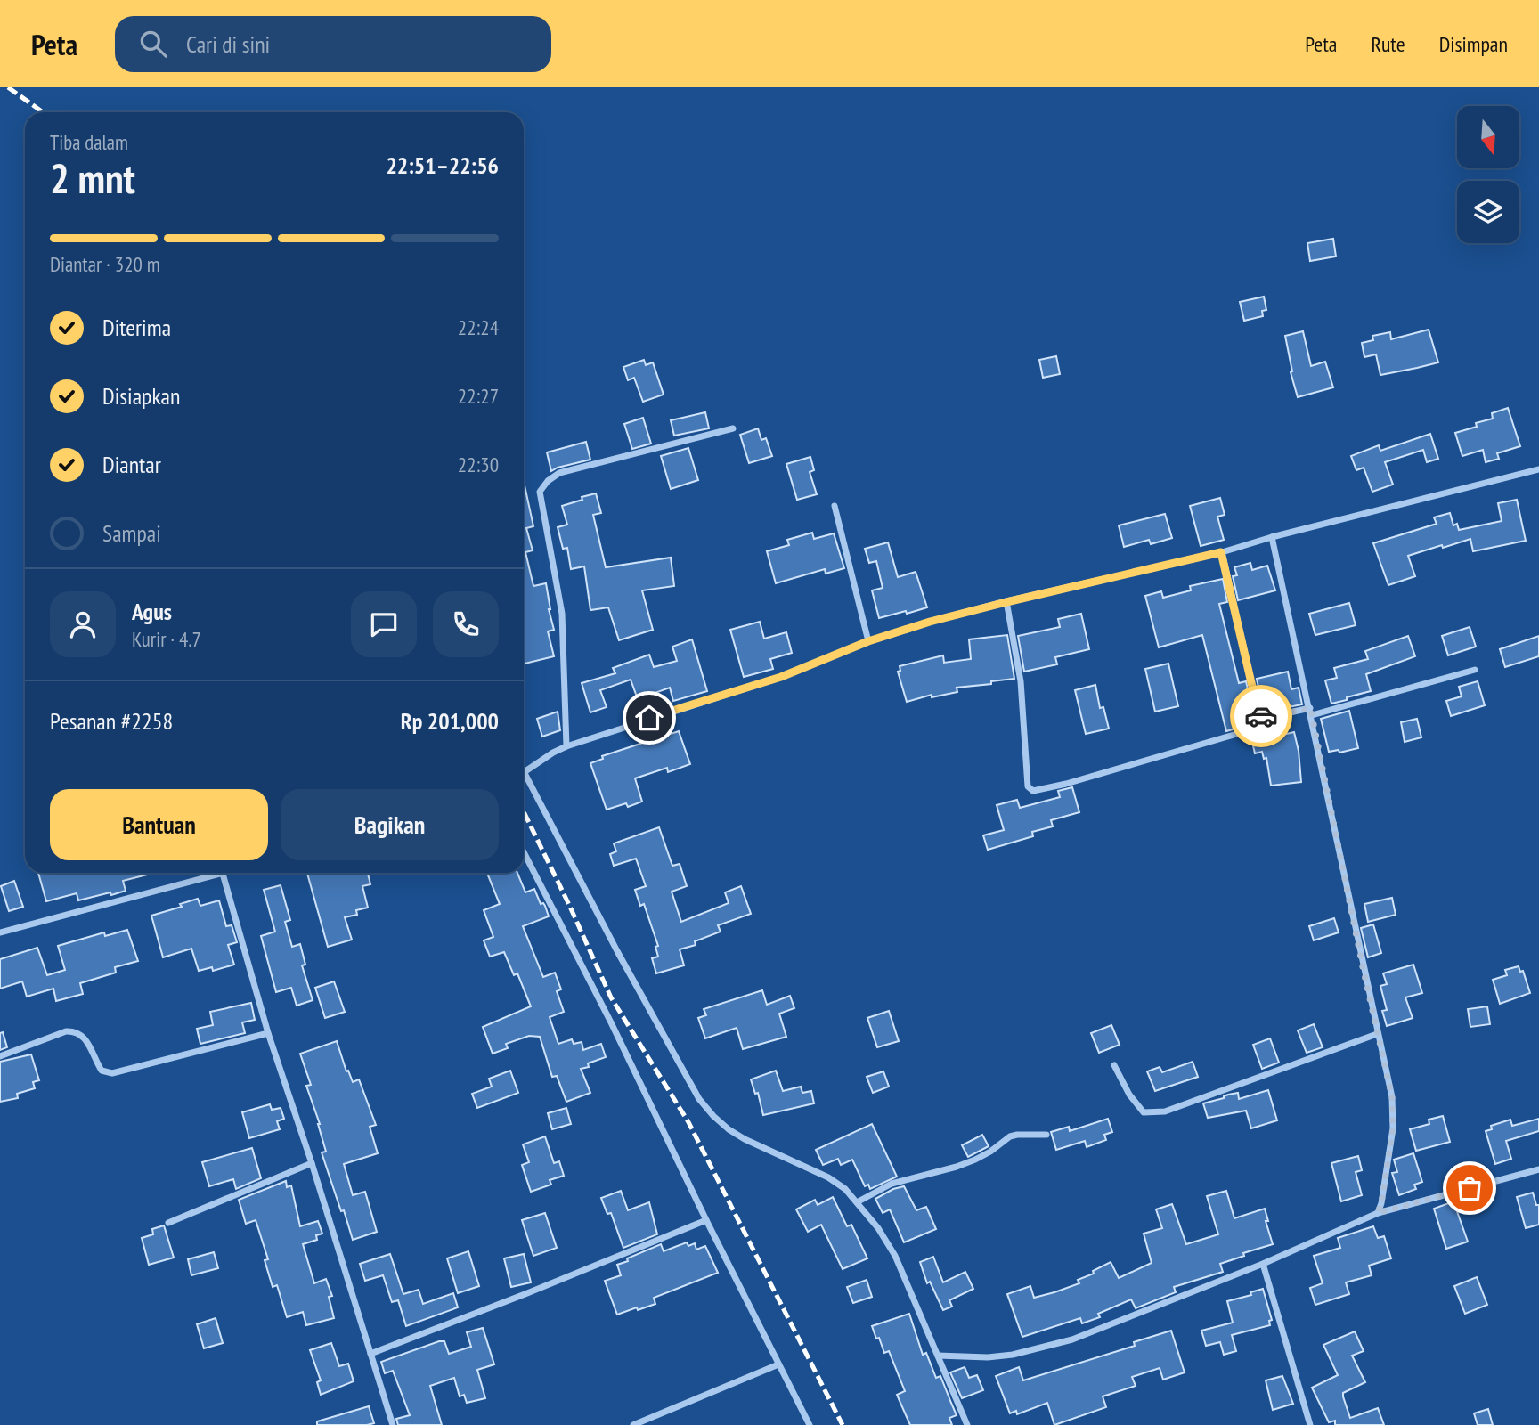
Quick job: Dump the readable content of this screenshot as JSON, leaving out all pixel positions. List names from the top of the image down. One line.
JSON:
{"north":"bottom","page":{"header":"Peta","search":"Cari di sini","nav":["Peta","Rute","Disimpan"],"heading":["2 mnt","Tiba dalam","22:51–22:56"],"panel":["Agus","Kurir · 4.7","Pesanan #2258","Rp 201,000"],"bar":"Diantar · 320 m","list":[["Diterima","22:24"],["Disiapkan","22:27"],["Diantar","22:30"],"Sampai"],"buttons":["Bantuan","Bagikan"]}}
